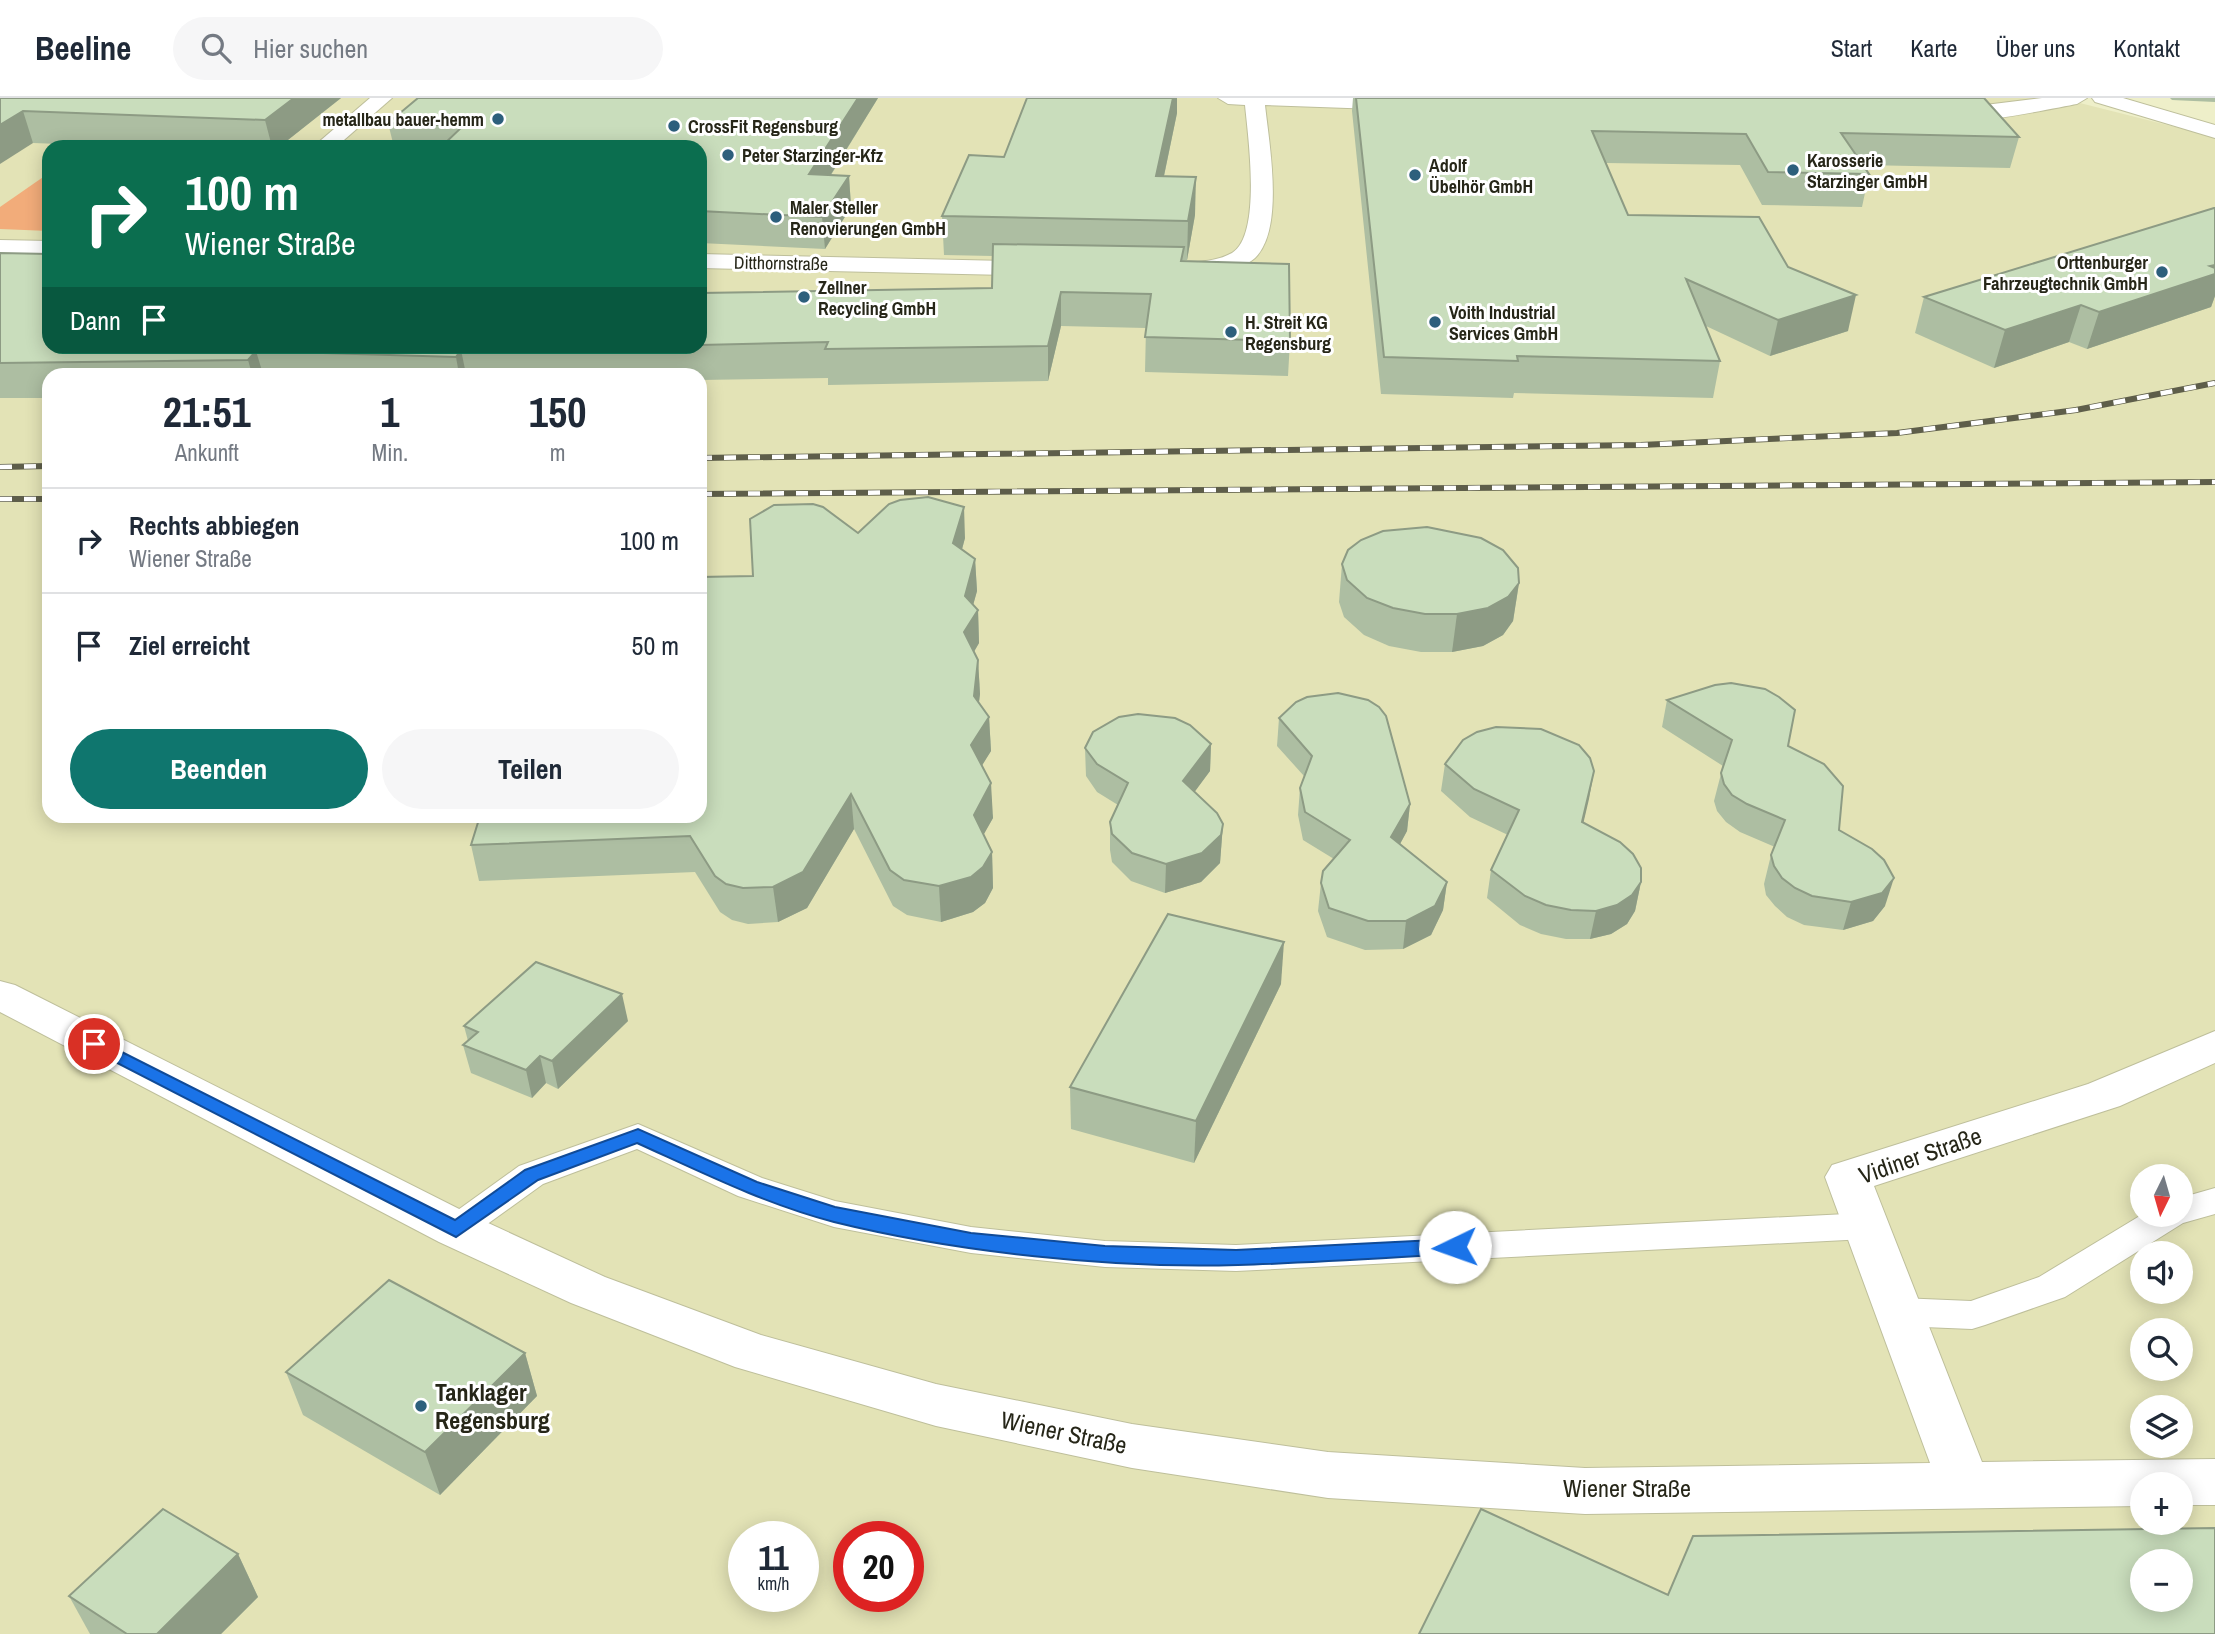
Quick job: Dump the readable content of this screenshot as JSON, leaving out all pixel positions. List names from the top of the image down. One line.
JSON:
{"streets":{"street":["Ditthornstraße","Vidiner Straße","Wiener Straße"]},"crossings":[["Vidiner Straße","Wiener Straße"]],"places":["metallbau bauer-hemm","CrossFit Regensburg","Peter Starzinger-Kfz","Karosserie Starzinger GmbH","Adolf Übelhör GmbH","Maler Steller Renovierungen GmbH","Orttenburger Fahrzeugtechnik GmbH","Zellner Recycling GmbH","Voith Industrial Services GmbH","H. Streit KG Regensburg","Tanklager Regensburg"],"north":"bottom","page":{"header":"Beeline","search":"Hier suchen","nav":["Start","Karte","Über uns","Kontakt"],"turn":["100 m","Wiener Straße"],"then":"Dann","eta":["21:51","Ankunft","1","Min.","150","m"],"list":[{"name":"Rechts abbiegen","note":"Wiener Straße","value":"100 m"},{"name":"Ziel erreicht","value":"50 m"}],"buttons":["Beenden","Teilen"],"map_buttons":["+","−"],"speed":"11 km/h","limit":"20"}}
